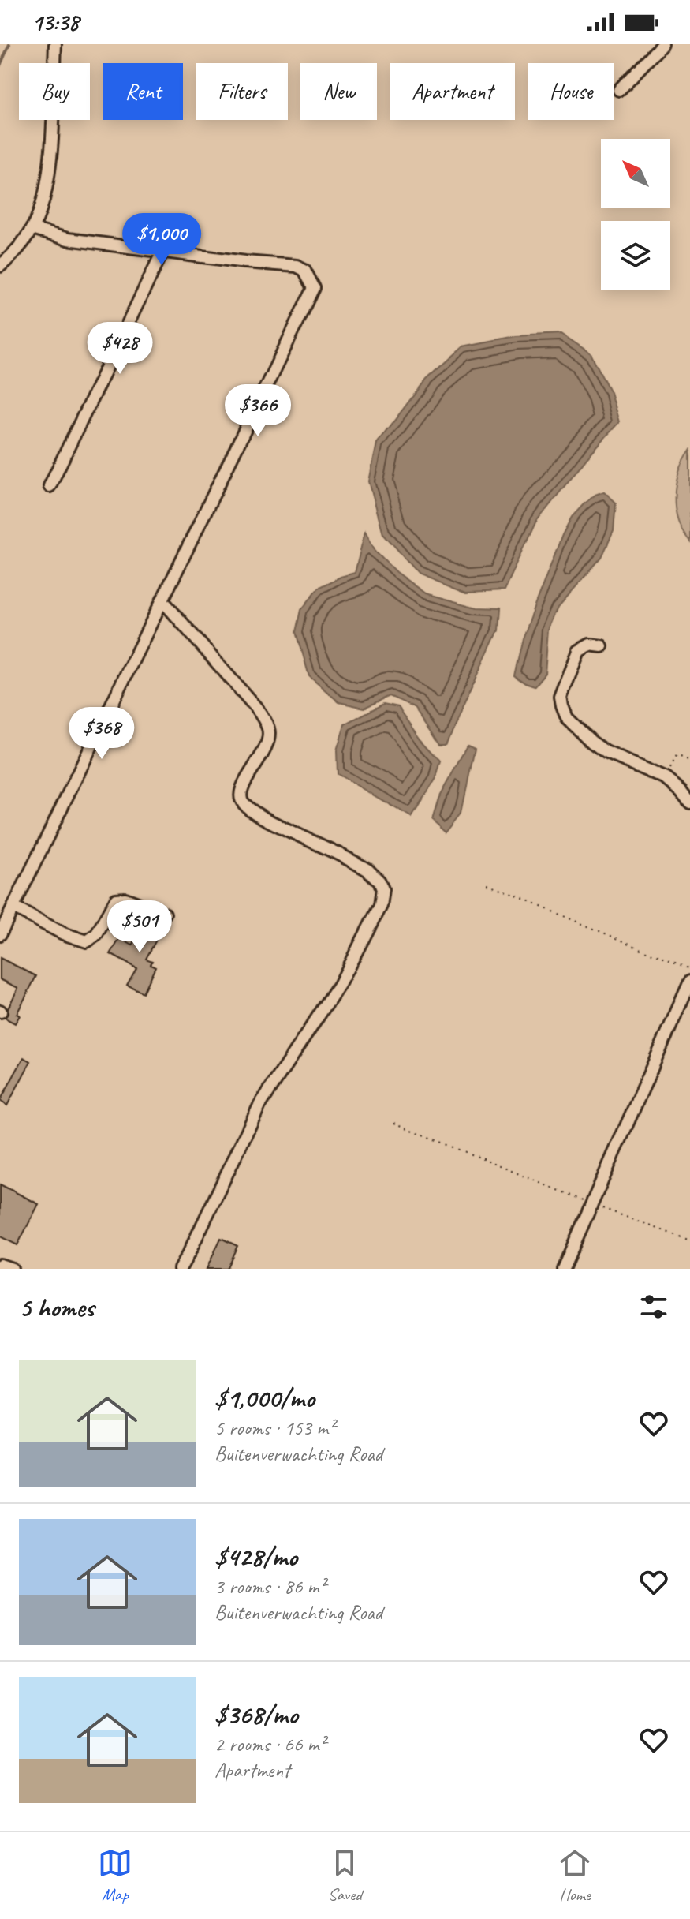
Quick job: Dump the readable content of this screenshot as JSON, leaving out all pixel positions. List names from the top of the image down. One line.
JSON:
{"north":"top left","page":{"status":"13:38","chip":["Buy","Rent","Filters","New","Apartment","House"],"price":["$1,000","$428","$366","$368","$501"],"heading":"5 homes","list":[{"name":"$1,000/mo","note":"5 rooms · 153 m² · Buitenverwachting Road"},{"name":"$428/mo","note":"3 rooms · 86 m² · Buitenverwachting Road"},{"name":"$368/mo","note":"2 rooms · 66 m² · Apartment"}],"tabs":["Map","Saved","Home"]}}
